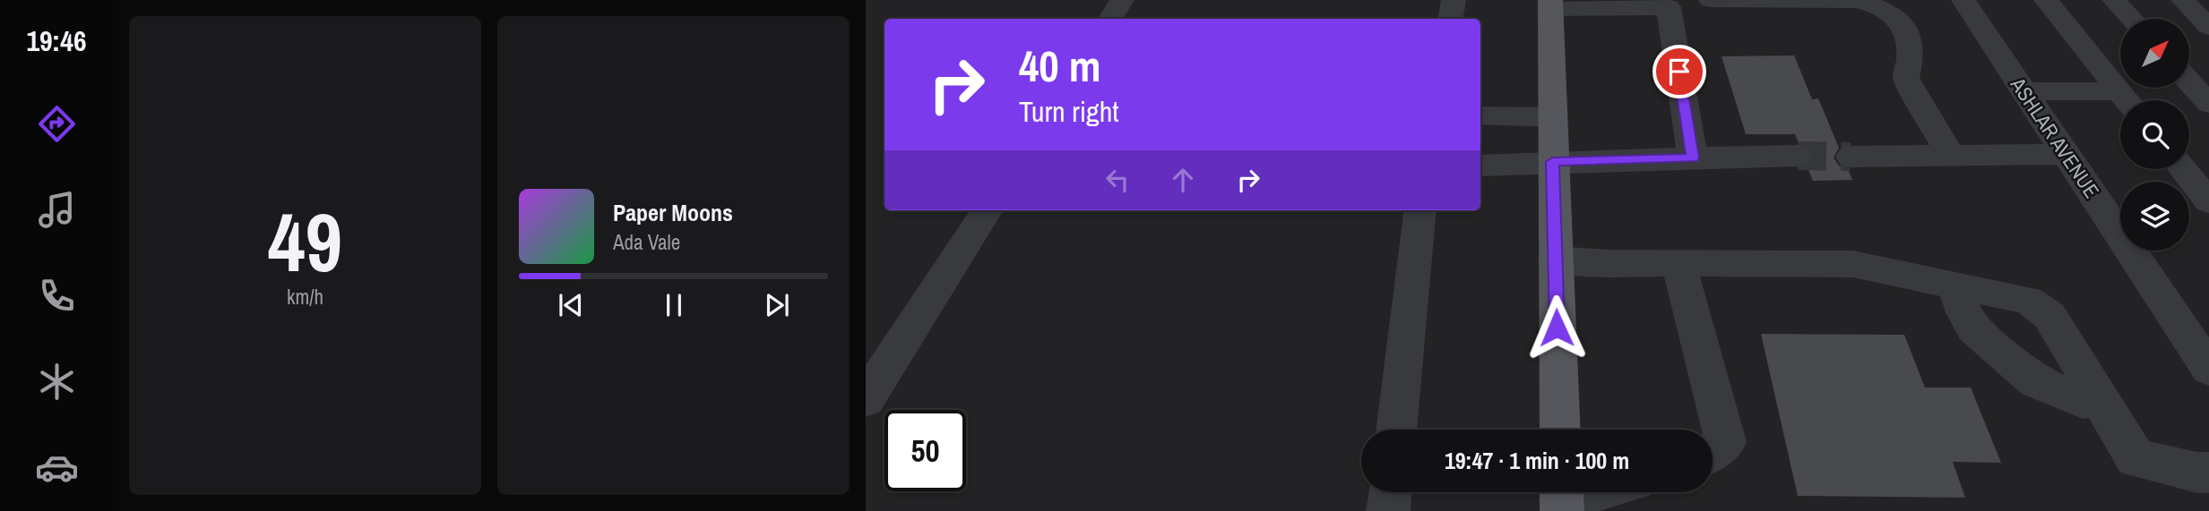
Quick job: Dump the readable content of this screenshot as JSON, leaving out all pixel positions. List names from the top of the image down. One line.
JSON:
{"streets":{"street":["ASHLAR AVENUE"]},"north":"top right","page":{"tabs":"19:46","tile":["49","km/h"],"turn":["40 m","Turn right"],"song":["Paper Moons","Ada Vale"],"limit":"50","trip":"19:47 · 1 min · 100 m"}}
